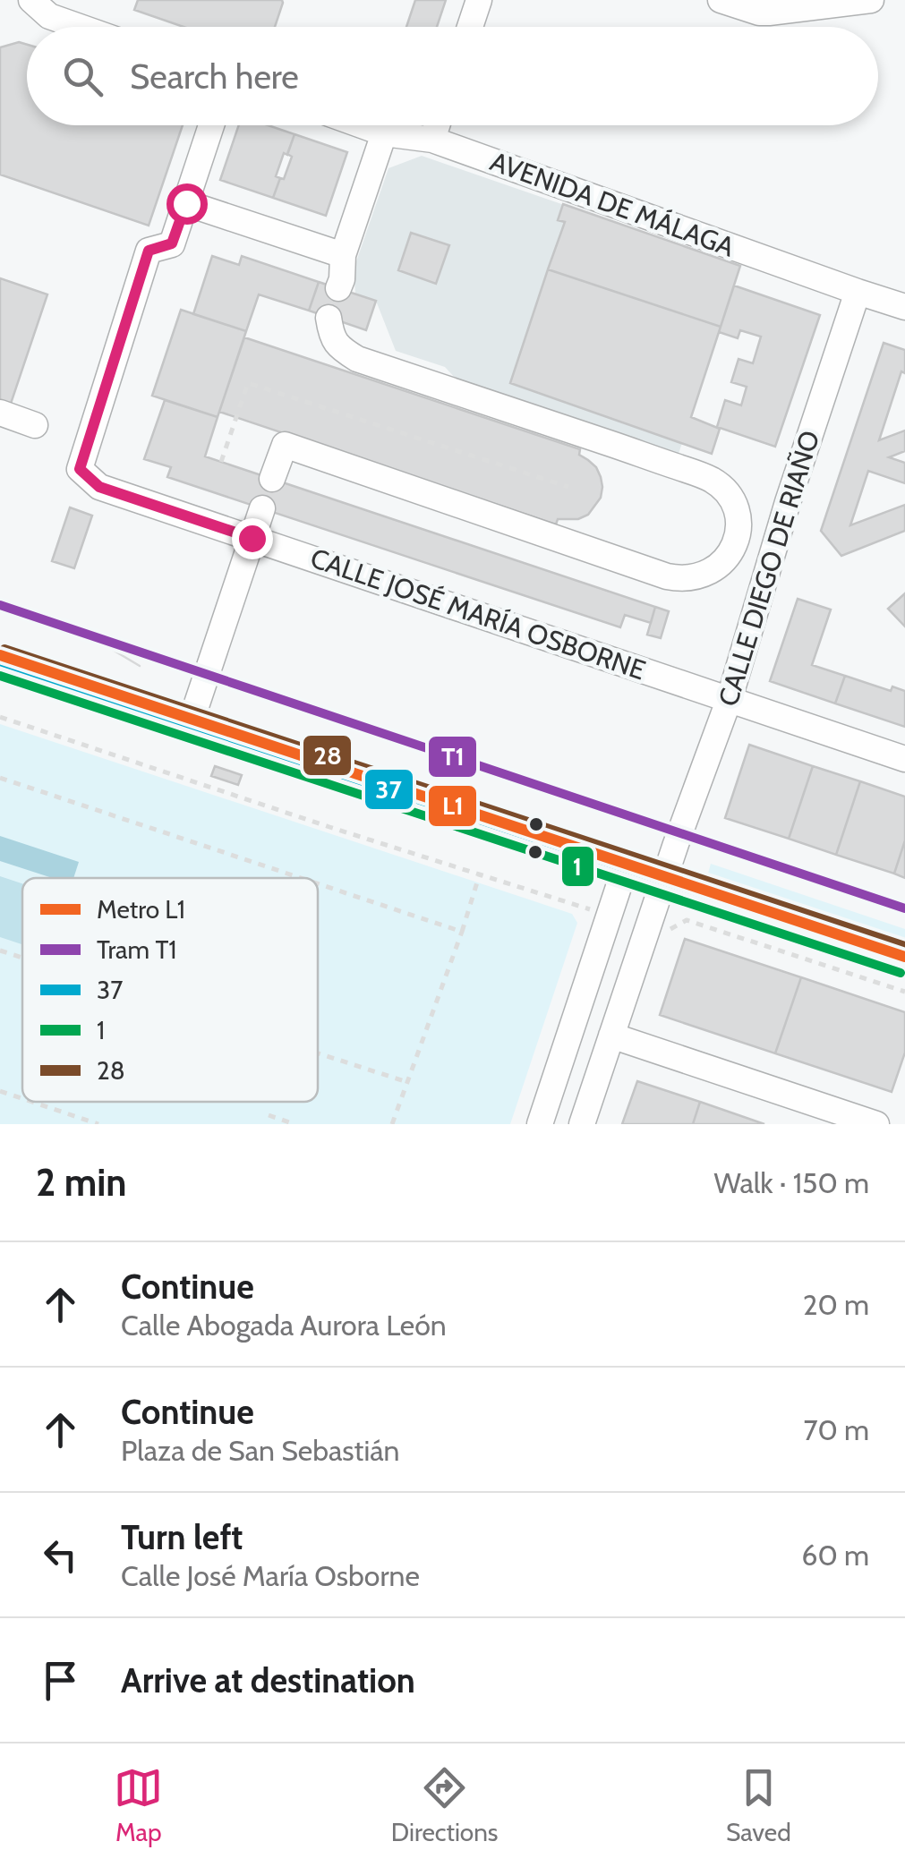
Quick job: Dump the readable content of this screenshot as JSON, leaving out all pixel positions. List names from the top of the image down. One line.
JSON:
{"streets":{"street":["AVENIDA DE MÁLAGA","CALLE DIEGO DE RIAÑO","CALLE JOSÉ MARÍA OSBORNE"]},"crossings":[["AVENIDA DE MÁLAGA","CALLE DIEGO DE RIAÑO"],["CALLE DIEGO DE RIAÑO","CALLE JOSÉ MARÍA OSBORNE"]],"lines":["tram line T1","transit line 28","metro line L1","transit line 37","transit line 1"],"legend":["Metro L1","Tram T1","37","1","28"],"page":{"search":"Search here","heading":["2 min","Walk · 150 m"],"list":[["Continue","Calle Abogada Aurora León","20 m"],["Continue","Plaza de San Sebastián","70 m"],["Turn left","Calle José María Osborne","60 m"],"Arrive at destination"],"nav":["Map","Directions","Saved"]}}
